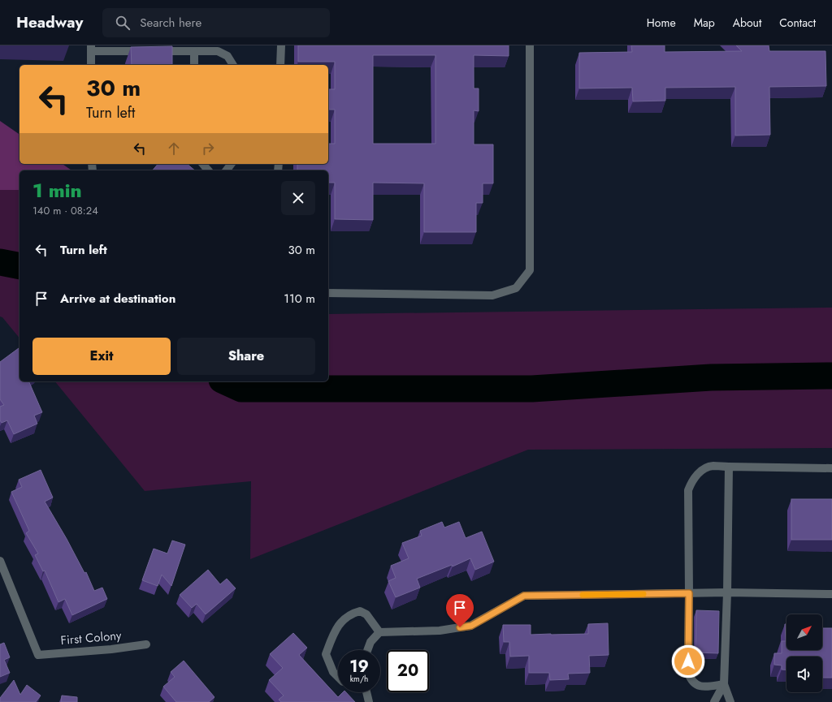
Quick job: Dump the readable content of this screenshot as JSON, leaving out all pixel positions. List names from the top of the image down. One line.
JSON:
{"streets":{"street":["First Colony"]},"north":"top right","page":{"header":"Headway","search":"Search here","nav":["Home","Map","About","Contact"],"turn":["30 m","Turn left"],"heading":["1 min","140 m · 08:24"],"list":[{"name":"Turn left","value":"30 m"},{"name":"Arrive at destination","value":"110 m"}],"buttons":["Exit","Share"],"speed":"19 km/h","limit":"20"}}
